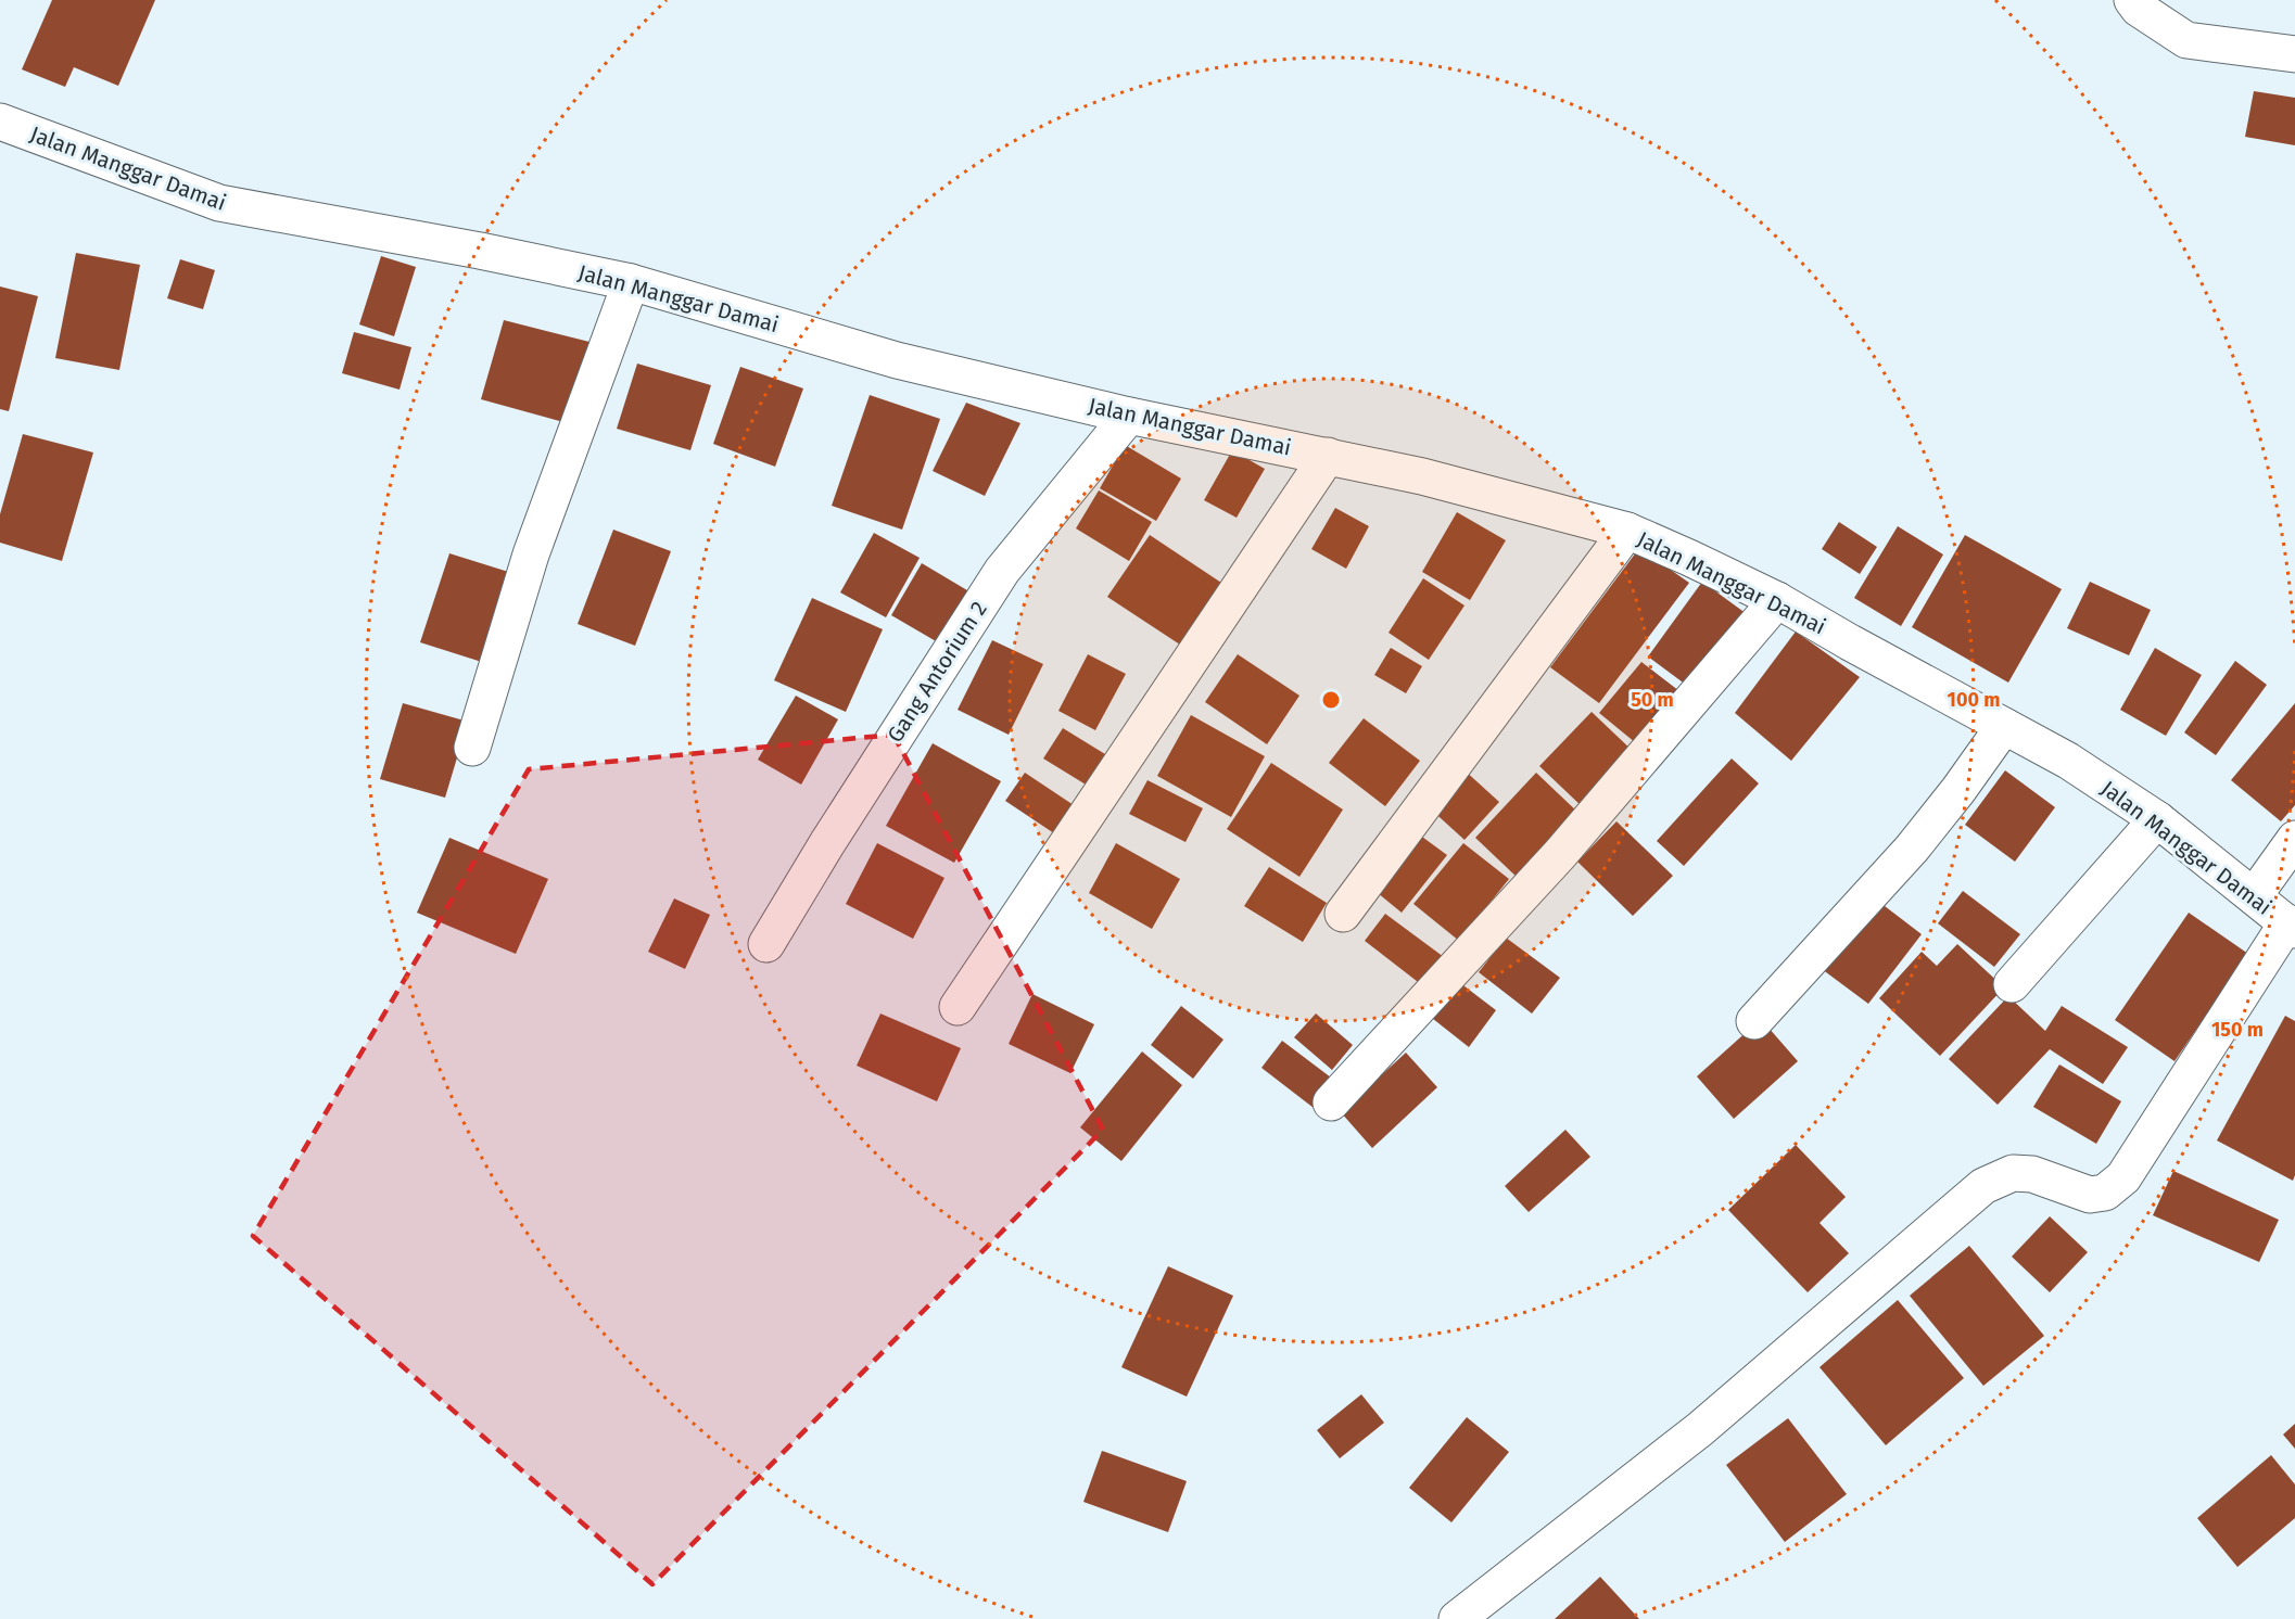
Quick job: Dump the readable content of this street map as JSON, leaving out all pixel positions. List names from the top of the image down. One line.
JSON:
{"streets":{"street":["Jalan Manggar Damai","Gang Antorium 2"]},"crossings":[["Jalan Manggar Damai","Gang Antorium 2"]],"rings":["50 m","100 m","150 m"]}
